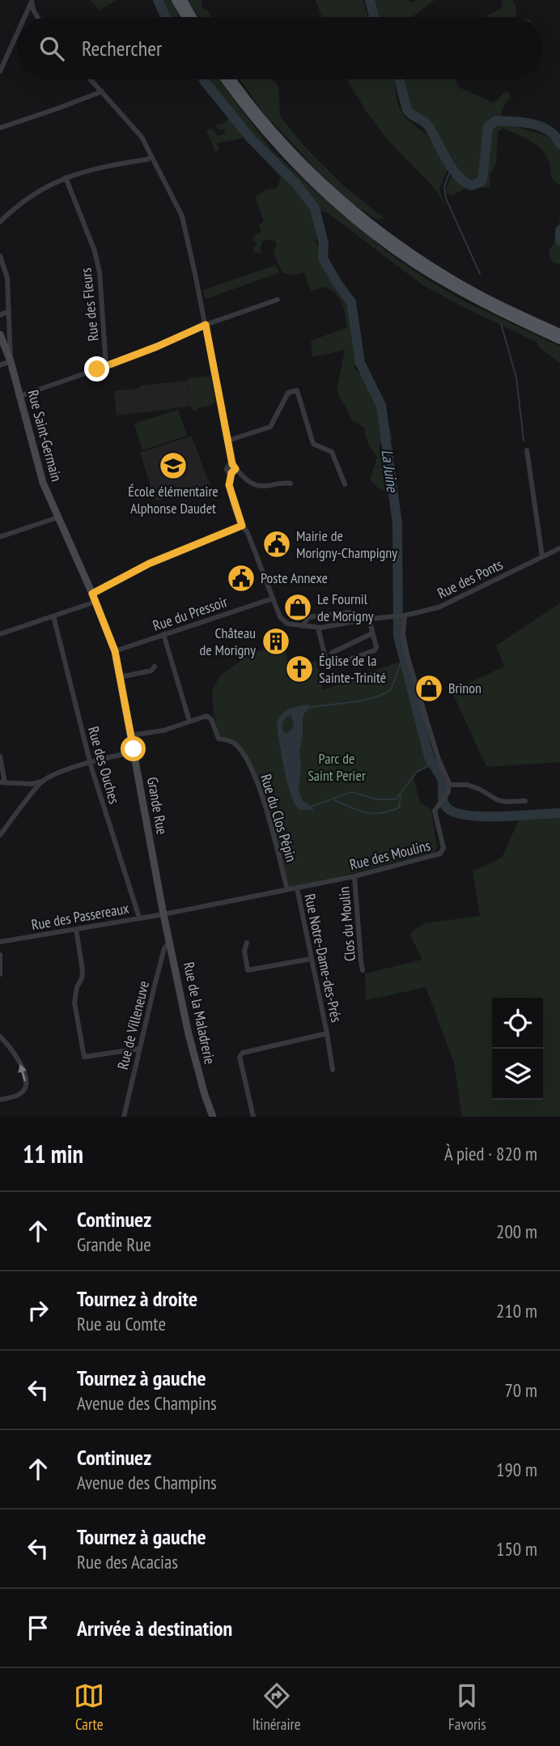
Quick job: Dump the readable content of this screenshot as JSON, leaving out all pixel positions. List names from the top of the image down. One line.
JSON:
{"streets":{"main road":["Rue Saint-Germain","Grande Rue","Rue de la Maladrerie"],"street":["Rue des Fleurs","Rue des Ponts","Rue du Pressoir","Rue des Ouches","Rue du Clos Pépin","Rue des Moulins","Rue des Passereaux","Clos du Moulin","Rue Notre-Dame-des-Prés","Rue de Villeneuve"]},"crossings":[["Rue Saint-Germain","Grande Rue"],["Rue des Ponts","Rue du Pressoir"],["Rue du Pressoir","Grande Rue"],["Rue des Ouches","Rue des Passereaux"],["Grande Rue","Rue du Clos Pépin"],["Grande Rue","Rue des Moulins"],["Grande Rue","Rue des Passereaux"],["Grande Rue","Rue de la Maladrerie"],["Rue du Clos Pépin","Rue des Moulins"],["Rue des Moulins","Rue des Passereaux"],["Rue des Moulins","Clos du Moulin"],["Rue des Moulins","Rue Notre-Dame-des-Prés"],["Rue des Moulins","Rue de la Maladrerie"],["Rue des Passereaux","Rue de la Maladrerie"],["Rue de la Maladrerie","Rue de Villeneuve"]],"water":["La Juine"],"parks":["Parc de Saint Perier"],"places":{"school or university":["École élémentaire Alphonse Daudet"],"public building":["Mairie de Morigny-Champigny","Poste Annexe"],"shop":["Le Fournil de Morigny","Brinon"],"building":["Château de Morigny"],"church":["Église de la Sainte-Trinité"]},"page":{"search":"Rechercher","heading":["11 min","À pied · 820 m"],"list":[["Continuez","Grande Rue","200 m"],["Tournez à droite","Rue au Comte","210 m"],["Tournez à gauche","Avenue des Champins","70 m"],["Continuez","Avenue des Champins","190 m"],["Tournez à gauche","Rue des Acacias","150 m"],"Arrivée à destination"],"nav":["Carte","Itinéraire","Favoris"]}}
